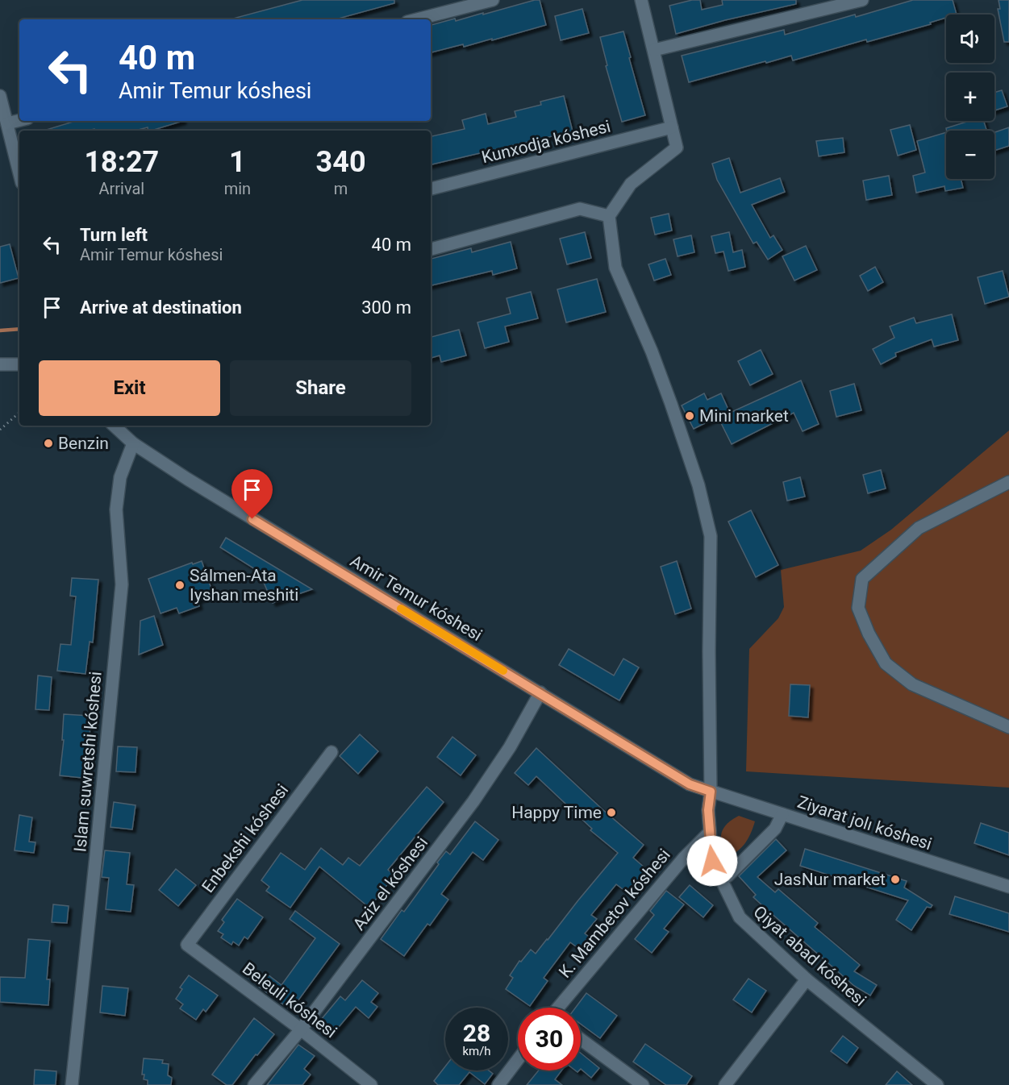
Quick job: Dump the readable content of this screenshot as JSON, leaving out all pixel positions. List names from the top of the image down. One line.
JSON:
{"streets":{"street":["Kunxodja kóshesi","Amir Temur kóshesi","Islam suwretshi kóshesi","Ziyarat jolı kóshesi","Enbekshi kóshesi","Aziz el kóshesi","K. Mambetov kóshesi","Qiyat abad kóshesi","Beleuli kóshesi"]},"crossings":[["Amir Temur kóshesi","Islam suwretshi kóshesi"],["Amir Temur kóshesi","Ziyarat jolı kóshesi"],["Amir Temur kóshesi","Aziz el kóshesi"],["Amir Temur kóshesi","Qiyat abad kóshesi"],["Ziyarat jolı kóshesi","Qiyat abad kóshesi"],["Enbekshi kóshesi","Beleuli kóshesi"],["Aziz el kóshesi","Beleuli kóshesi"],["K. Mambetov kóshesi","Qiyat abad kóshesi"]],"places":["Mini market","Benzin","Sálmen-Ata Iyshan meshiti","Happy Time","JasNur market"],"page":{"map_buttons":["+","−"],"turn":["40 m","Amir Temur kóshesi"],"eta":["18:27","Arrival","1","min","340","m"],"list":[{"name":"Turn left","note":"Amir Temur kóshesi","value":"40 m"},{"name":"Arrive at destination","value":"300 m"}],"buttons":["Exit","Share"],"speed":"28 km/h","limit":"30"}}
